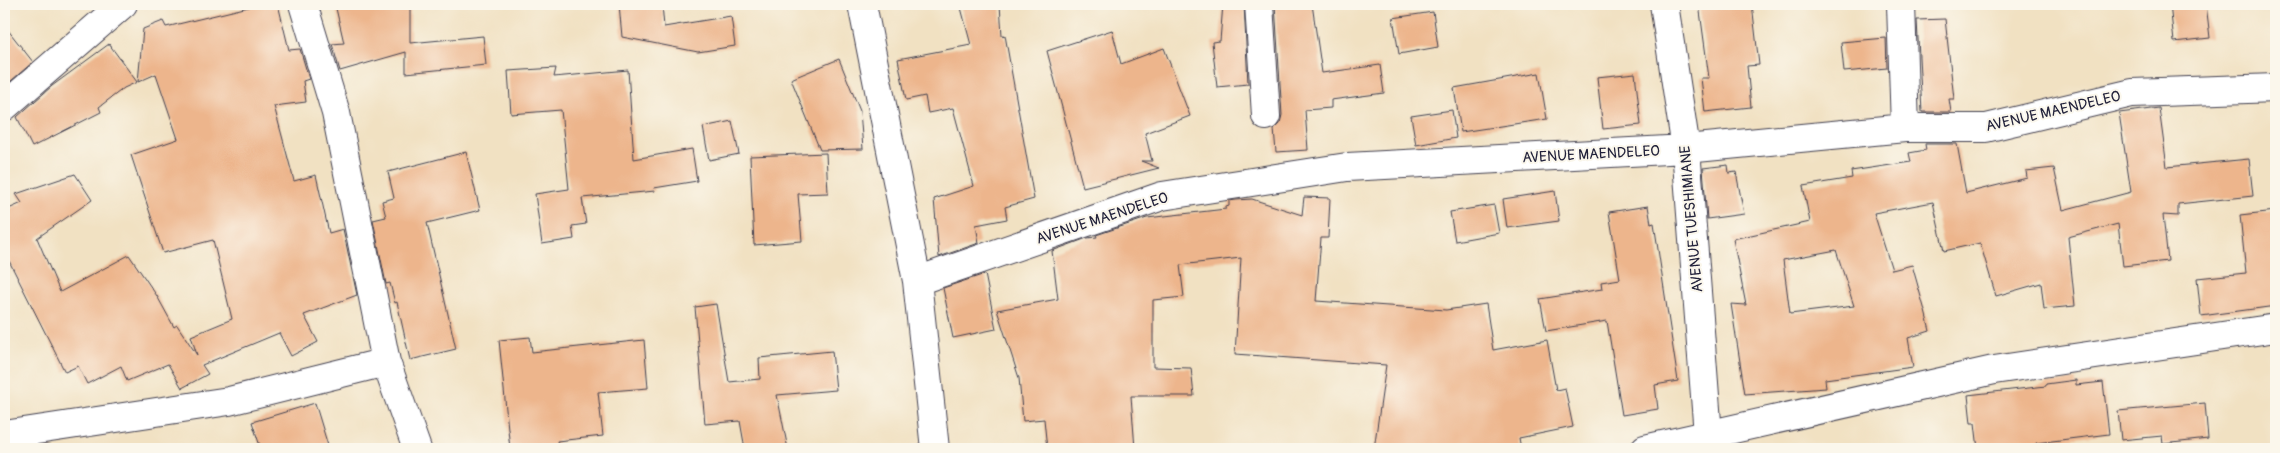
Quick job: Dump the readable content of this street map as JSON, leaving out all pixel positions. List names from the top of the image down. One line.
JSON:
{"streets":{"street":["AVENUE MAENDELEO","AVENUE TUESHIMIANE"]},"crossings":[["AVENUE MAENDELEO","AVENUE TUESHIMIANE"]]}
